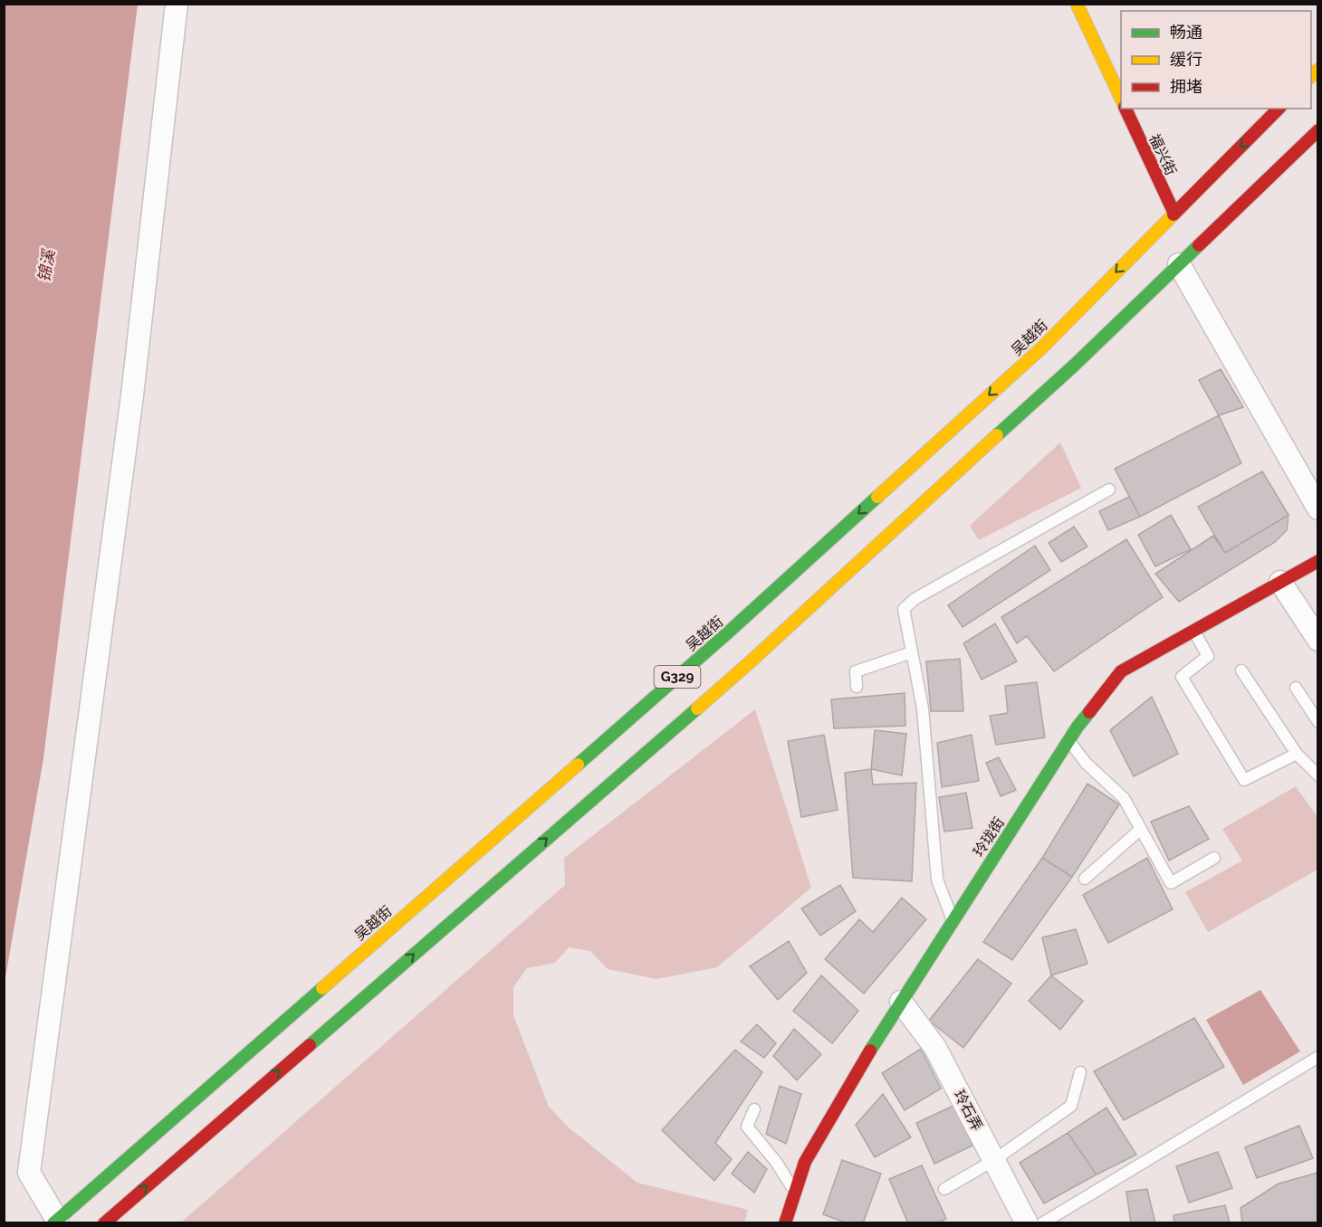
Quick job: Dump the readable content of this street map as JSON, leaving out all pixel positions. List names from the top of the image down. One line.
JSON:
{"streets":{"main road":["福兴街","吴越街","G329","玲珑街"],"street":["玲石弄"]},"crossings":[["福兴街","吴越街"],["玲珑街","玲石弄"]],"water":["锦溪"],"legend":["畅通","缓行","拥堵"]}
